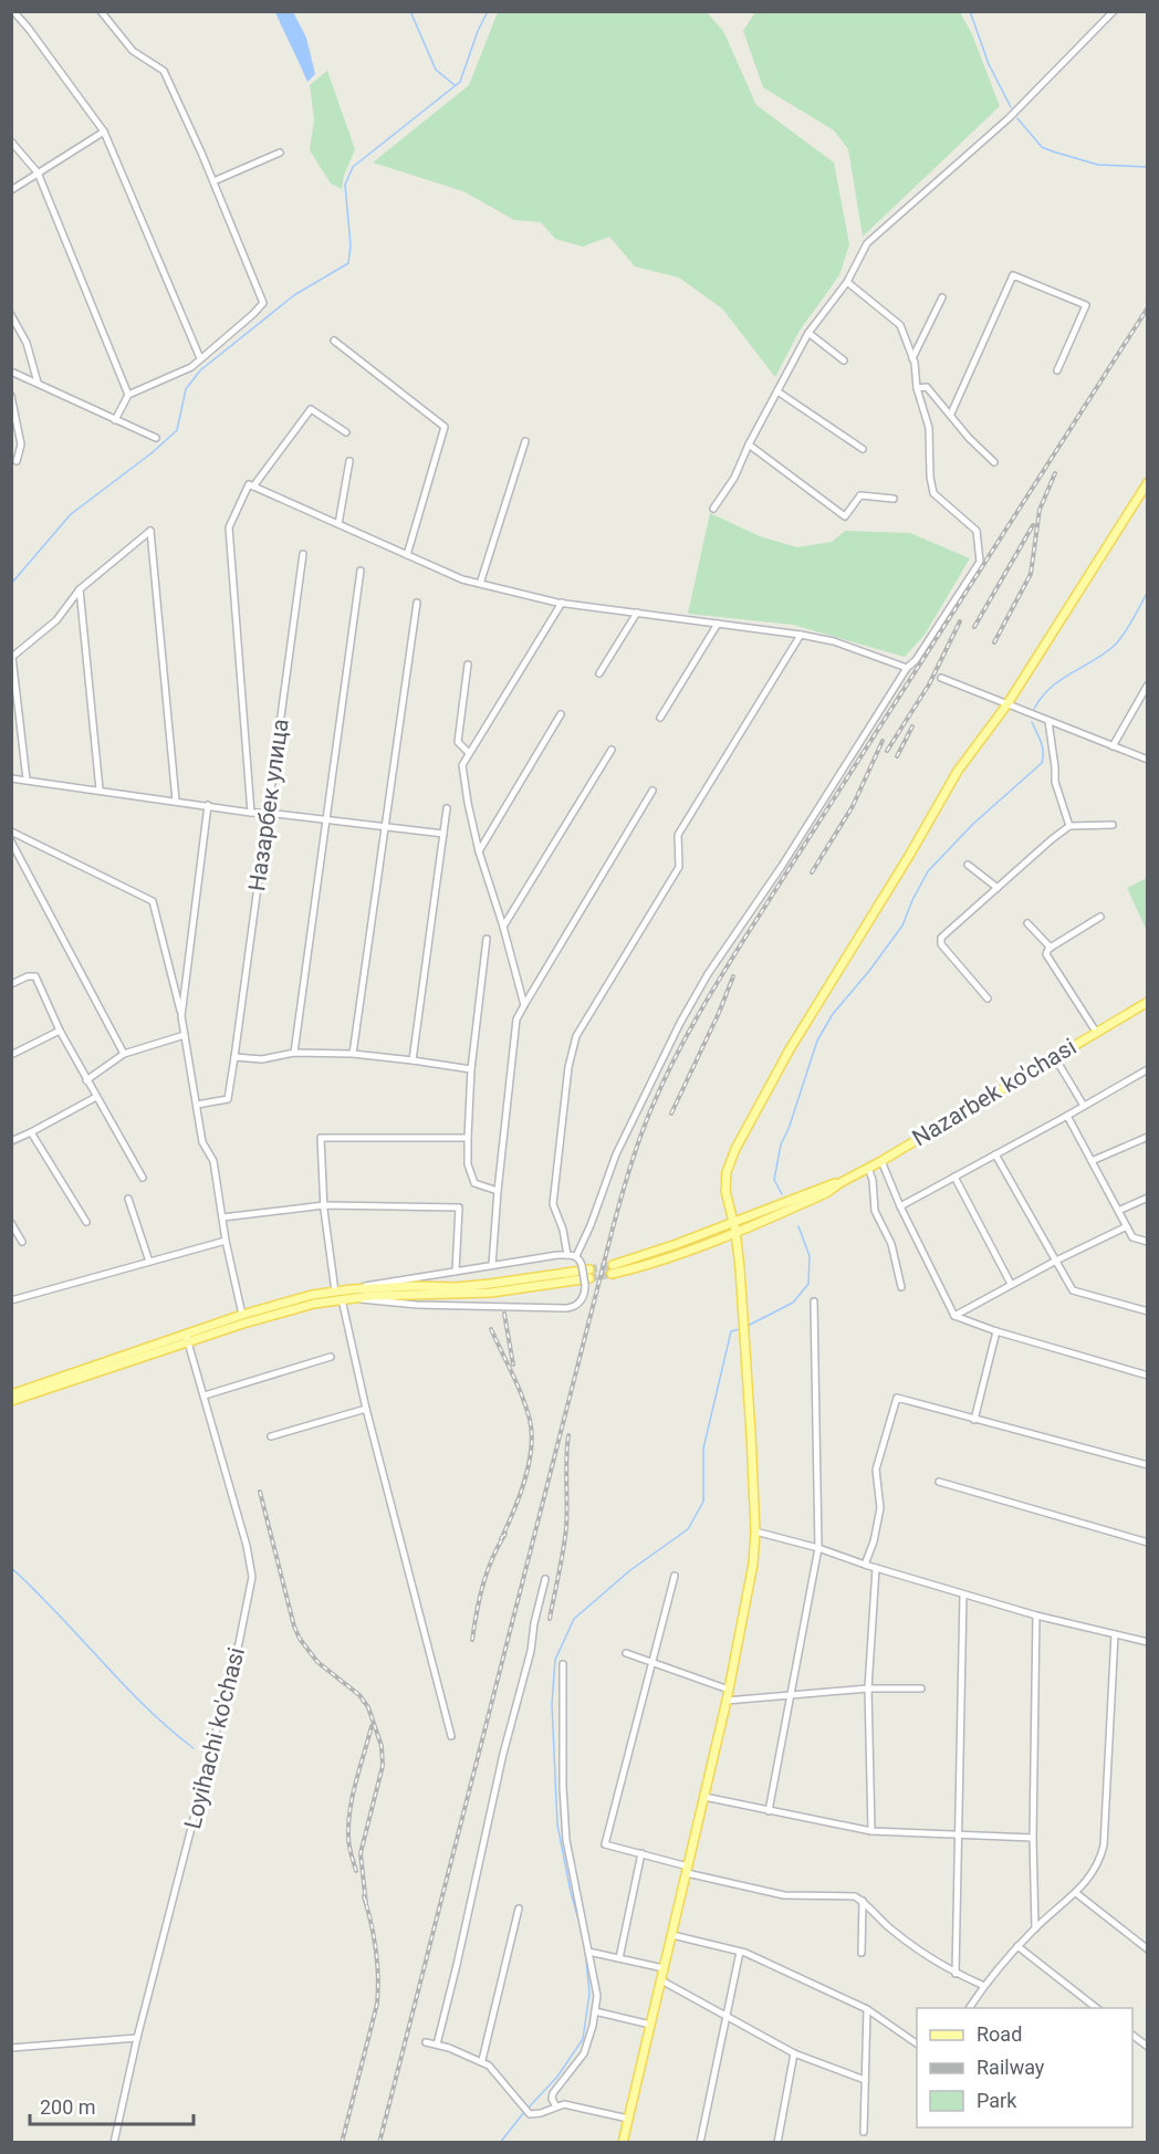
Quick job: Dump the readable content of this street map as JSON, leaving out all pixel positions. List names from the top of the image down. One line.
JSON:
{"streets":{"main road":["Nazarbek ko'chasi"],"street":["Назарбек улица","Loyihachi ko'chasi"]},"legend":["Road","Railway","Park"],"scale_bar":"200 m"}
